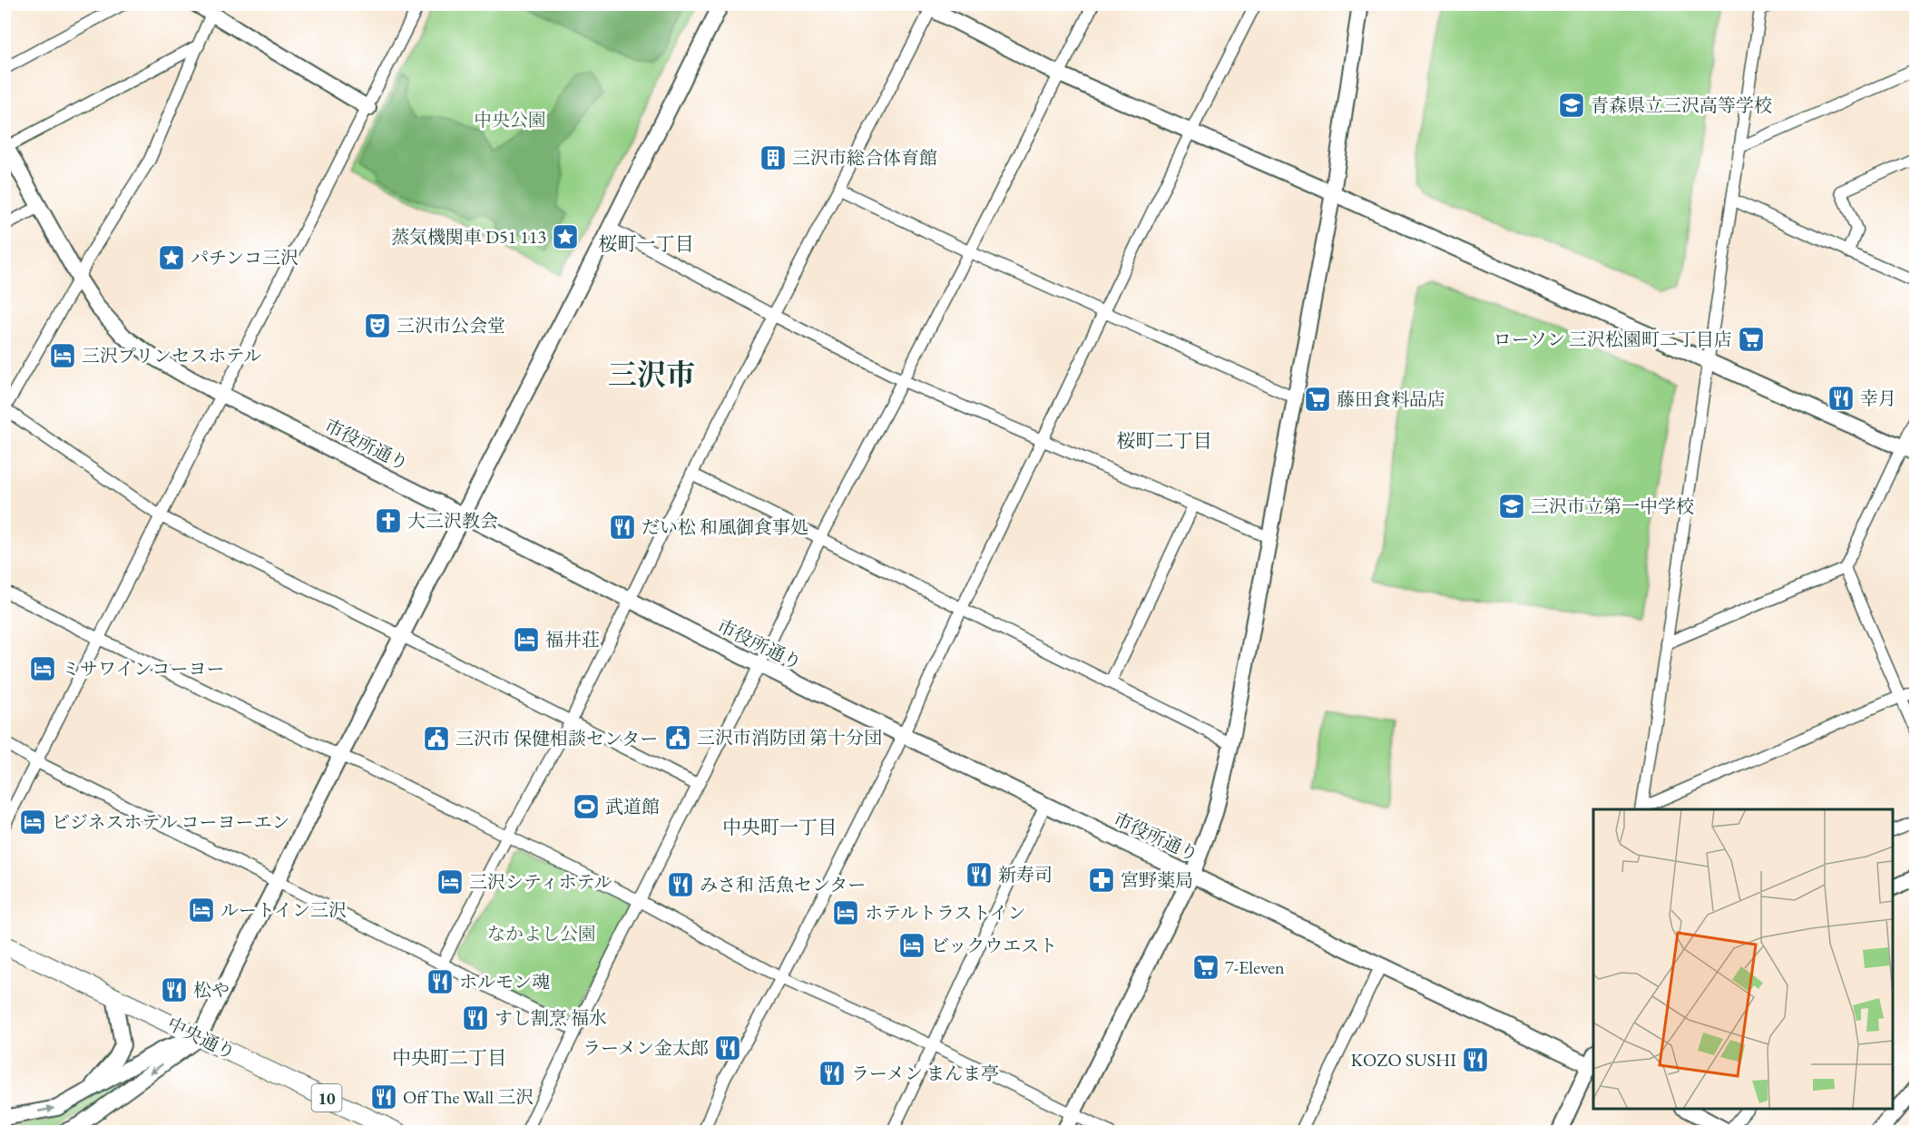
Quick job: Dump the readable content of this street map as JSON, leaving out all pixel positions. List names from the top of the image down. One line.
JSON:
{"streets":{"main road":["中央通り","10"],"street":["市役所通り"]},"districts":["桜町一丁目","三沢市","桜町二丁目","中央町一丁目","中央町二丁目"],"parks":["中央公園","なかよし公園"],"places":{"school or university":["青森県立三沢高等学校","三沢市立第一中学校"],"building":["三沢市総合体育館"],"place":["蒸気機関車 D51 113","パチンコ三沢"],"theatre":["三沢市公会堂"],"supermarket":["ローソン 三沢松園町二丁目店","藤田食料品店","7-Eleven"],"hotel":["三沢プリンセスホテル","福井荘","ミサワインコーヨー","ビジネスホテル コーヨーエン","三沢シティホテル","ルートイン三沢","ホテルトラストイン","ビックウエスト"],"restaurant":["幸月","だい松 和風御食事処","新寿司","みさ和 活魚センター","ホルモン魂","松や","すし割烹 福水","ラーメン金太郎","KOZO SUSHI","ラーメン まんま亭","Off The Wall 三沢"],"church":["大三沢教会"],"public building":["三沢市消防団 第十分団","三沢市 保健相談センター"],"sports":["武道館"],"pharmacy":["宮野薬局"]}}
